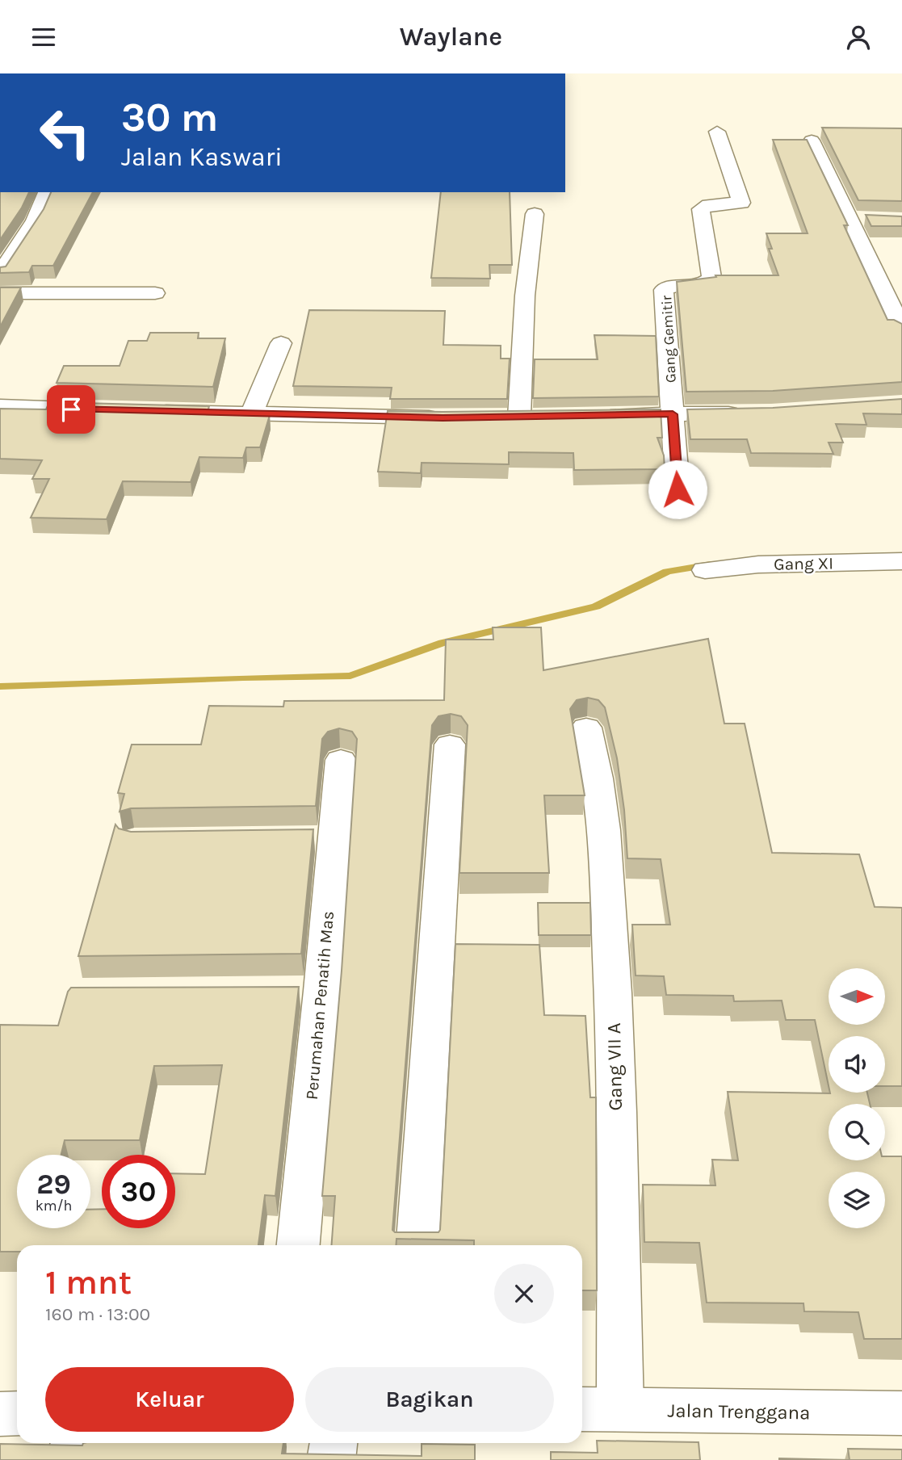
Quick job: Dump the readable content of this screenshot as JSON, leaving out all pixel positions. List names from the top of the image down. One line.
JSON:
{"streets":{"street":["Gang Gemitir","Gang XI","Perumahan Penatih Mas","Gang VII A","Jalan Trenggana"]},"crossings":[["Gang VII A","Jalan Trenggana"]],"north":"right","page":{"header":"Waylane","turn":["30 m","Jalan Kaswari"],"speed":"29 km/h","limit":"30","heading":["1 mnt","160 m · 13:00"],"buttons":["Keluar","Bagikan"]}}
